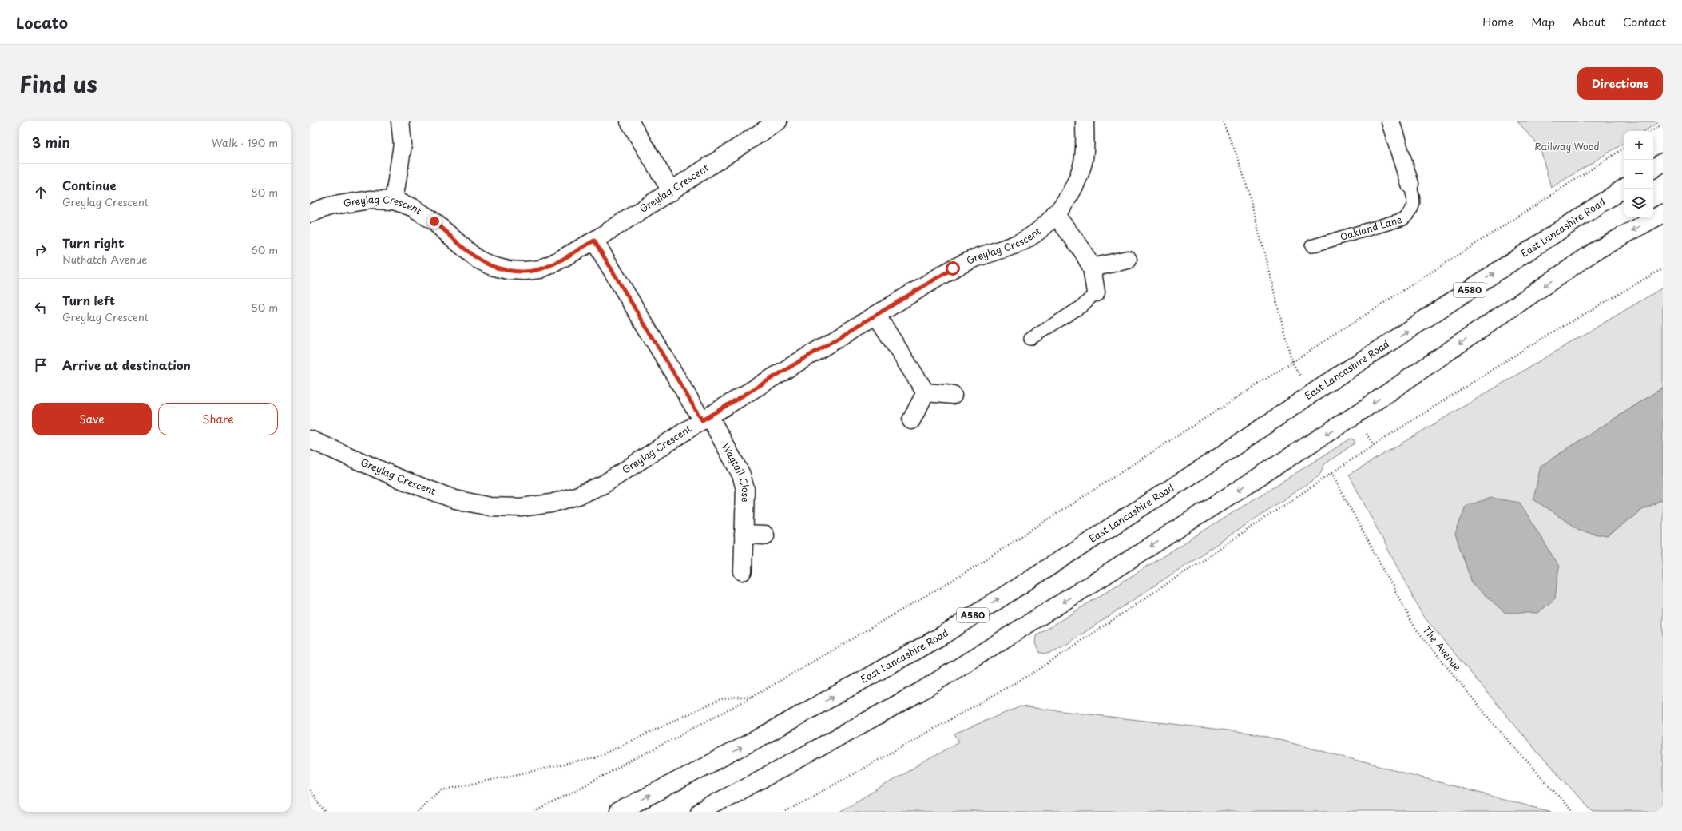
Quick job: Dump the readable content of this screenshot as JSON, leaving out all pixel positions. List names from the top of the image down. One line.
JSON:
{"streets":{"main road":["Greylag Crescent","East Lancashire Road","Oakland Lane","A580","Wagtail Close"],"path":["The Avenue"]},"crossings":[["Greylag Crescent","Wagtail Close"]],"parks":["Railway Wood"],"page":{"header":"Locato","nav":["Home","Map","About","Contact"],"title":"Find us","buttons":["Directions",["Save","Share"]],"heading":["3 min","Walk · 190 m"],"map_buttons":["+","−"],"list":[["Continue","Greylag Crescent","80 m"],["Turn right","Nuthatch Avenue","60 m"],["Turn left","Greylag Crescent","50 m"],"Arrive at destination"]}}
